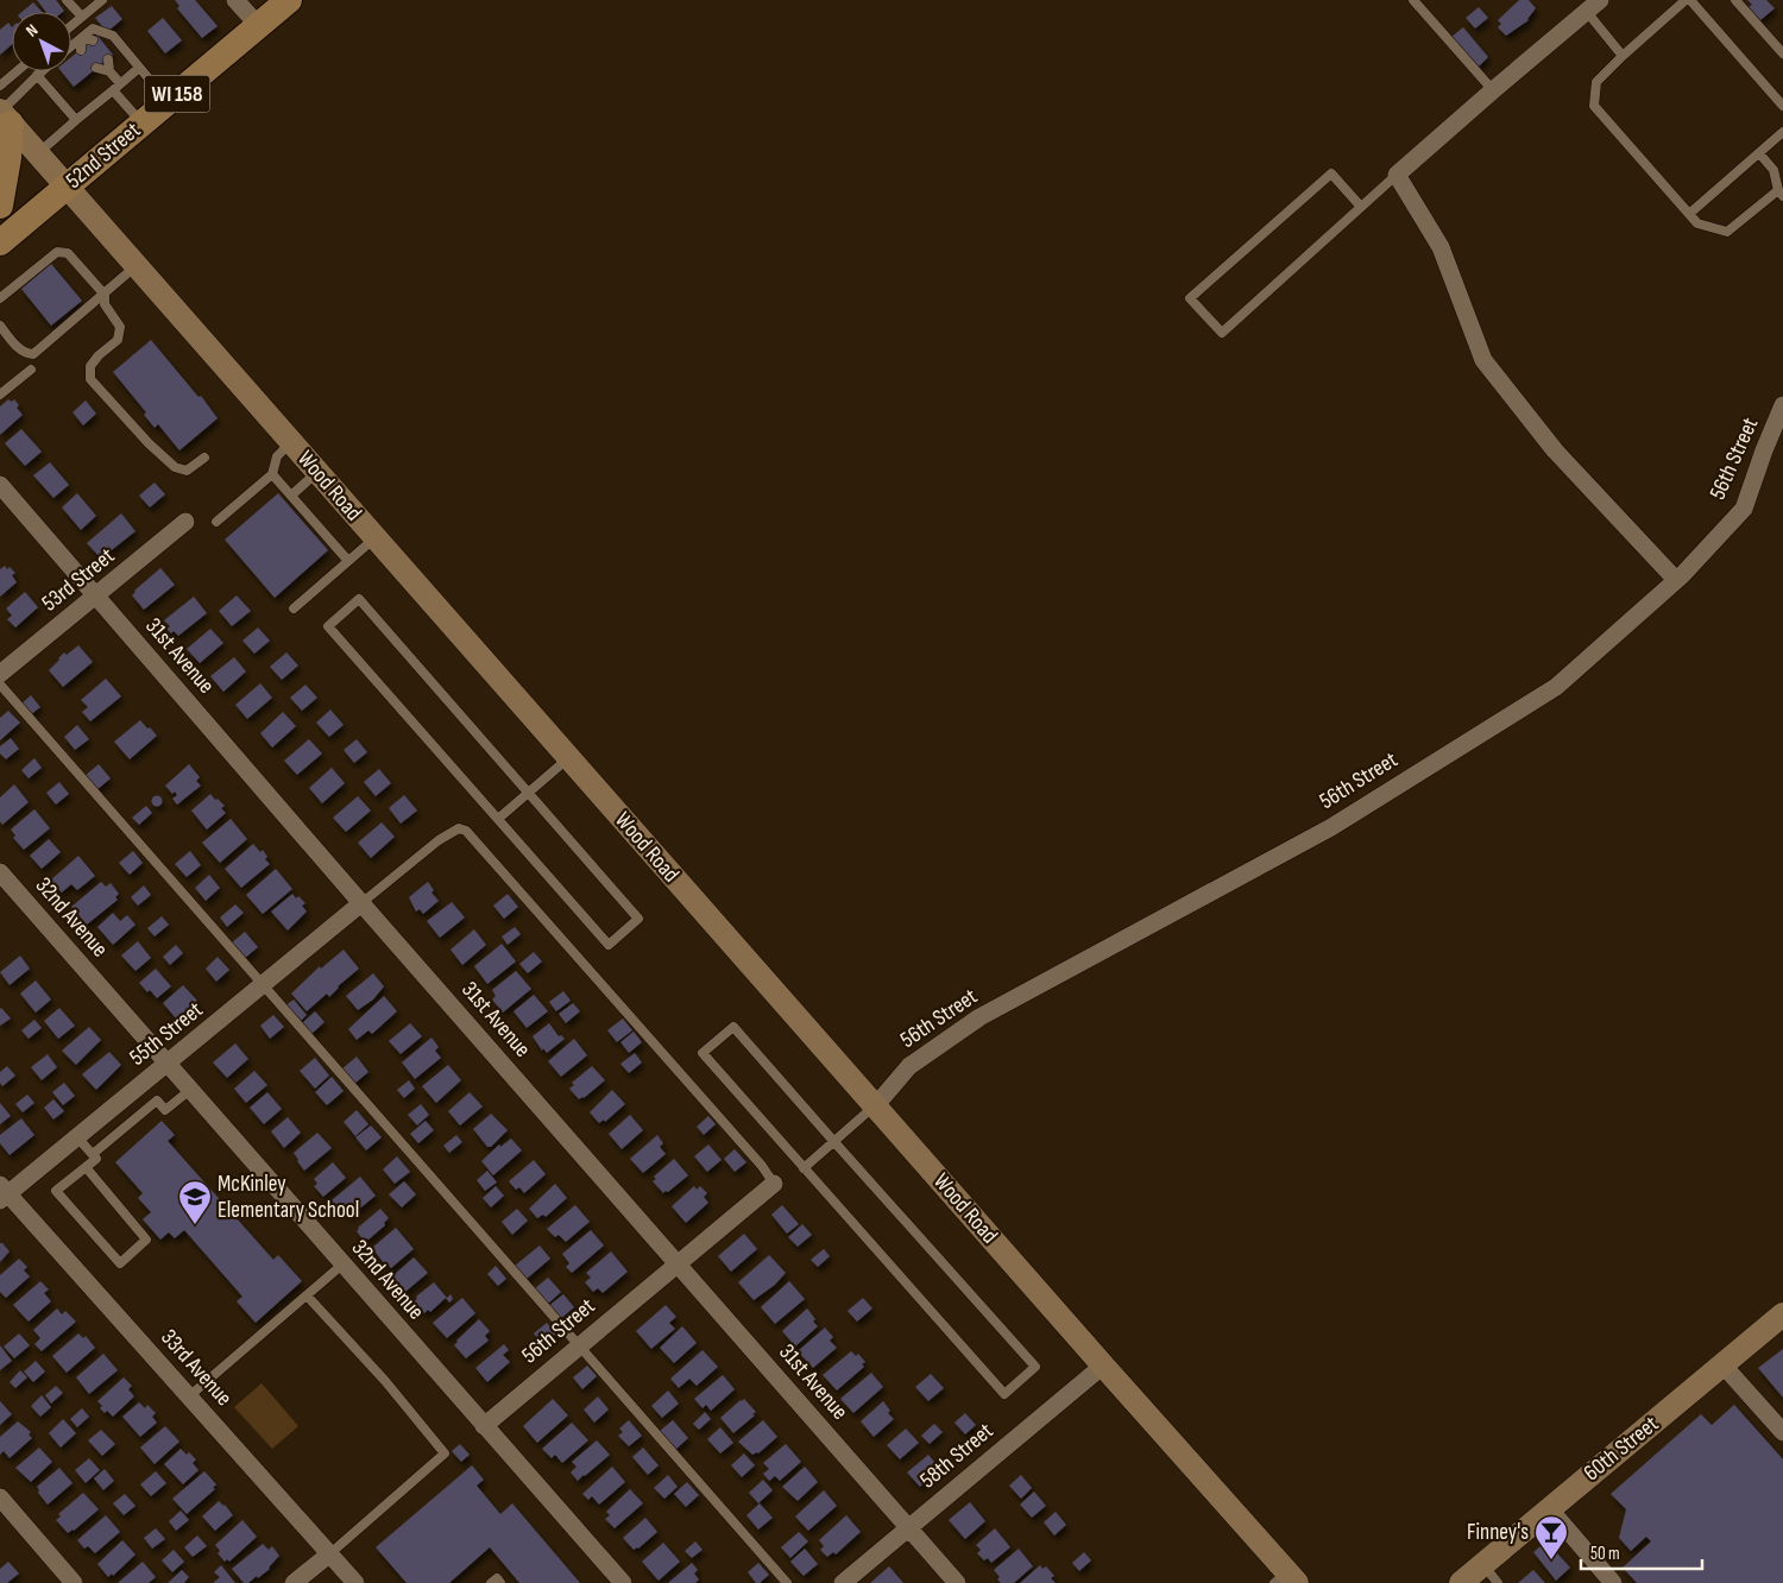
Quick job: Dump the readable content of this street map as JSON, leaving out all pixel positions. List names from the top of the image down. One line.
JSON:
{"streets":{"main road":["WI 158","52nd Street"],"street":["56th Street","Wood Road","53rd Street","31st Avenue","32nd Avenue","55th Street","33rd Avenue","60th Street","58th Street"]},"crossings":[["52nd Street","Wood Road"],["56th Street","Wood Road"],["56th Street","31st Avenue"],["56th Street","32nd Avenue"],["Wood Road","58th Street"],["53rd Street","31st Avenue"],["31st Avenue","55th Street"],["31st Avenue","58th Street"],["32nd Avenue","55th Street"],["55th Street","33rd Avenue"]],"places":{"school or university":["McKinley Elementary School"],"bar":["Finney's"]},"scale_bar":"50 m","north":"top left"}
